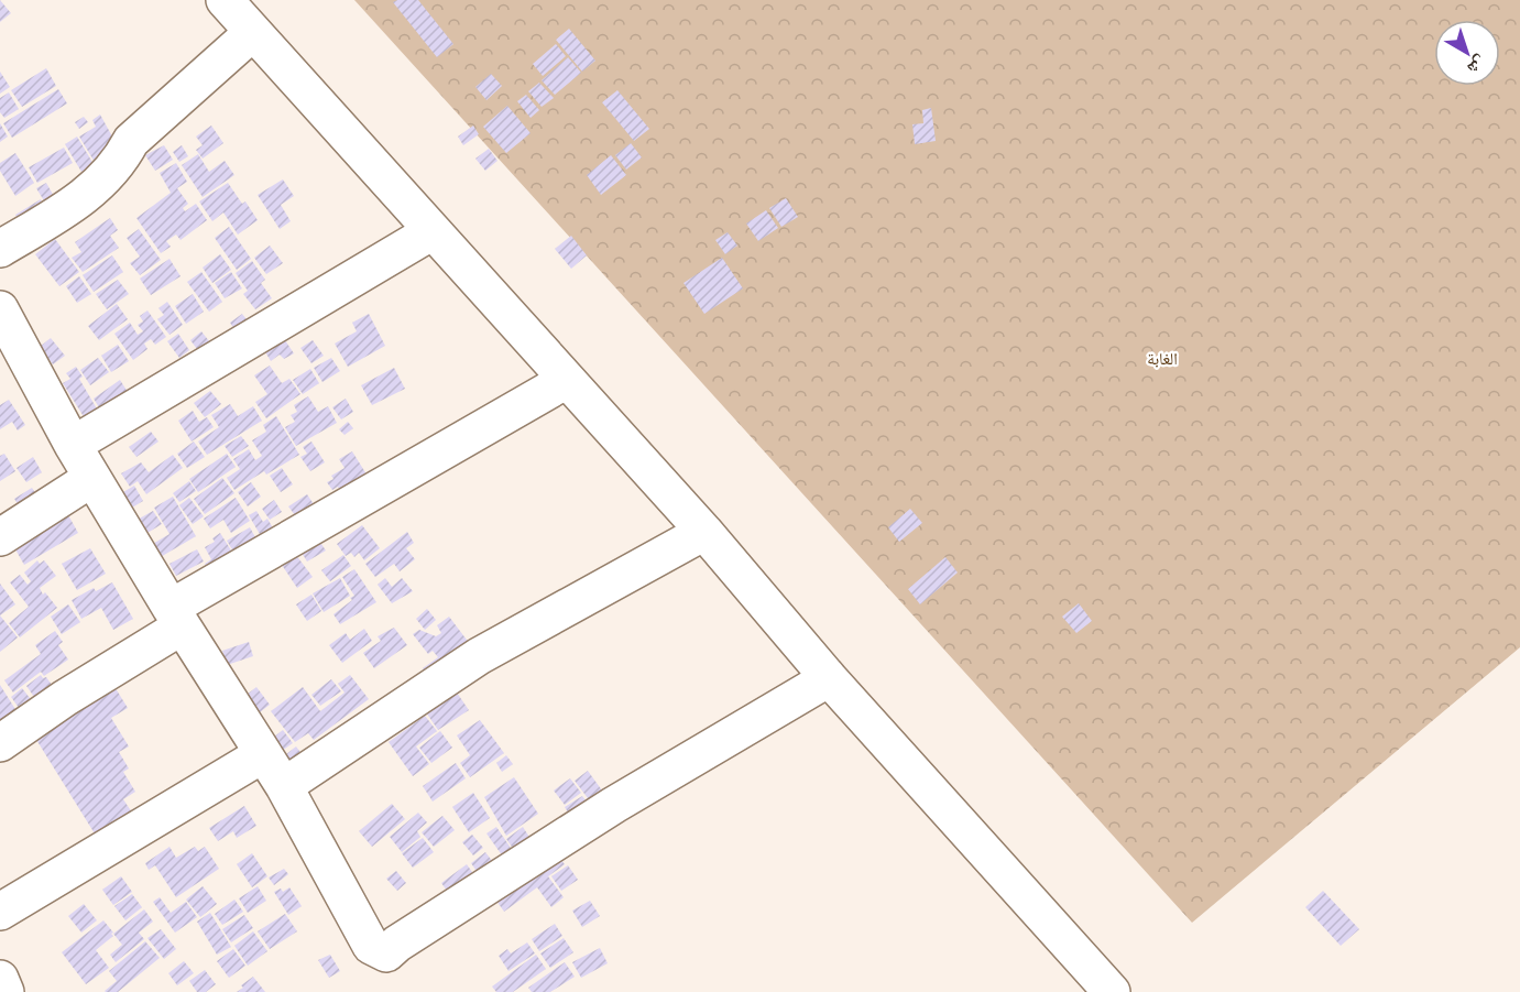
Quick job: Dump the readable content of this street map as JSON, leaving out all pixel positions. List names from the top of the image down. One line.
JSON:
{"parks":["الغابة"],"north":"bottom right"}
